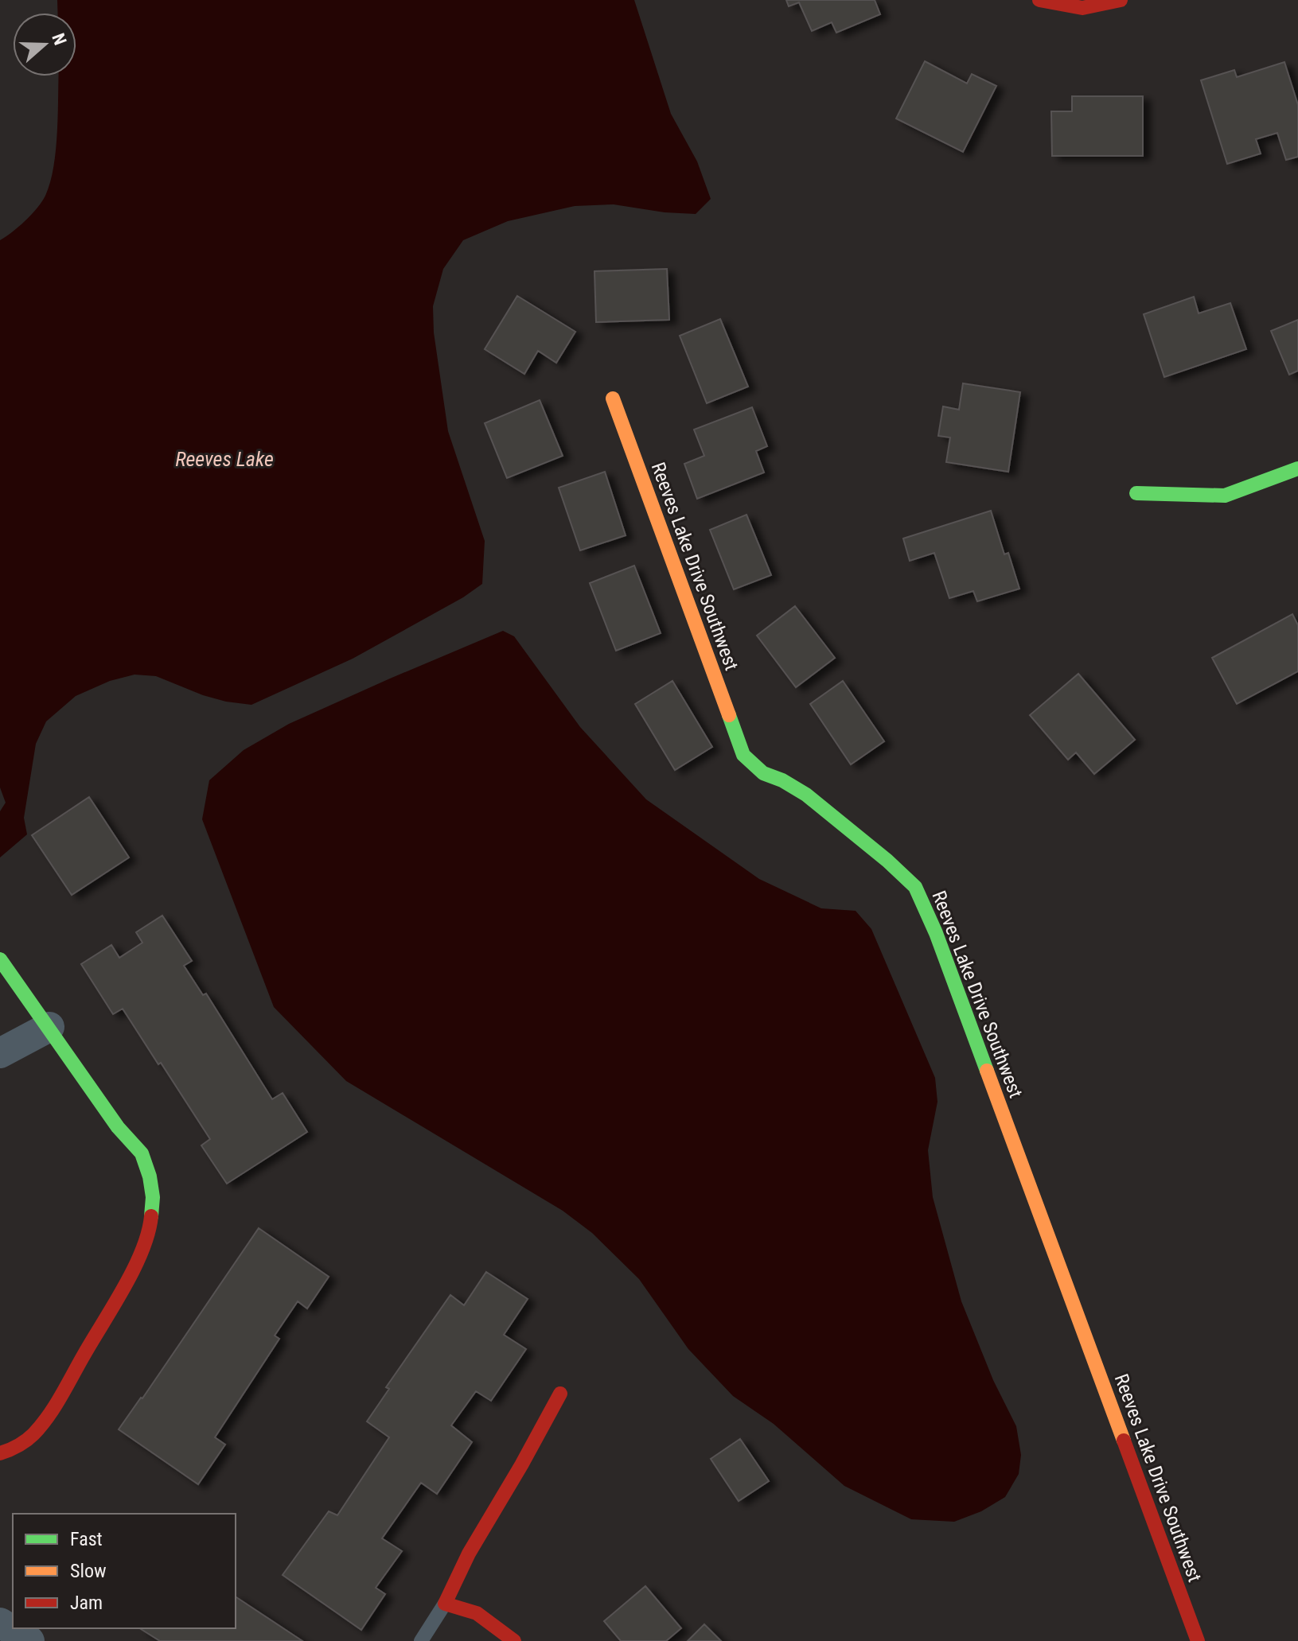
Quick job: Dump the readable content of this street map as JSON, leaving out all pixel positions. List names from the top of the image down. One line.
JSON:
{"streets":{"street":["Reeves Lake Drive Southwest"]},"water":["Reeves Lake"],"legend":["Fast","Slow","Jam"],"north":"right"}
